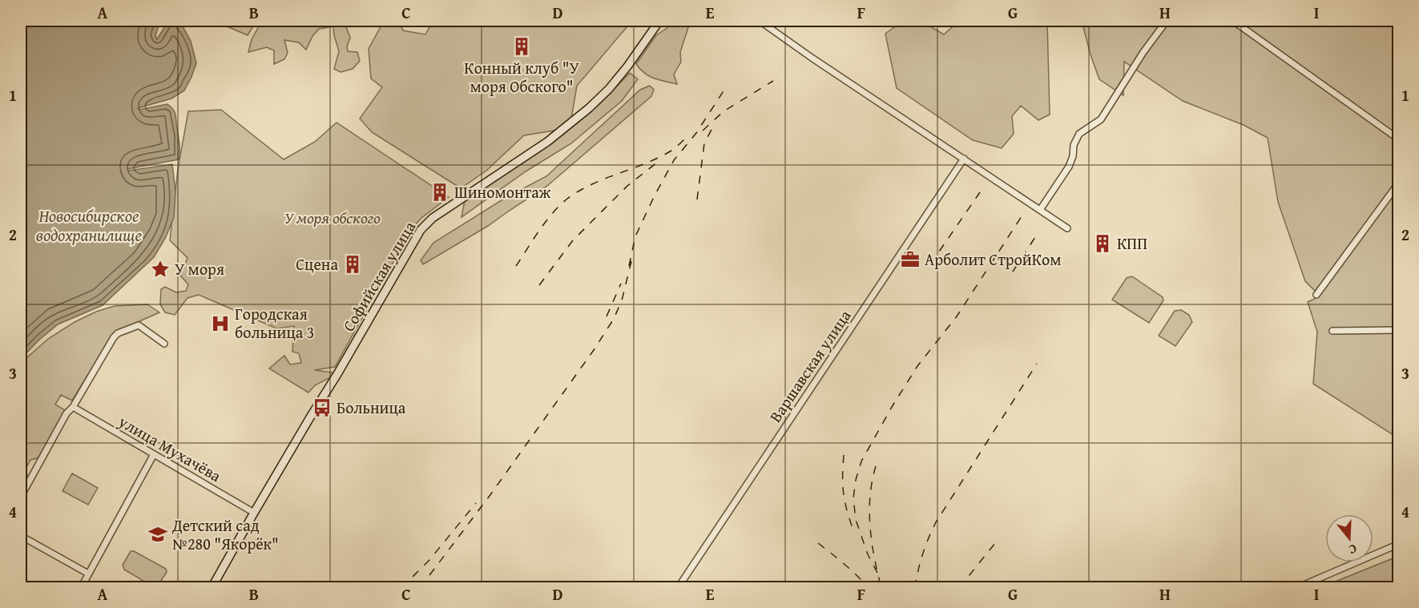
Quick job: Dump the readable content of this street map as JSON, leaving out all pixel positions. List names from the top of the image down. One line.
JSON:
{"streets":{"main road":["Софийская улица"],"street":["Варшавская улица","улица Мухачёва"]},"crossings":[["Софийская улица","улица Мухачёва"]],"water":["Новосибирское водохранилище"],"parks":["У моря обского"],"places":{"building":["Конный клуб \"У моря Обского\"","Шиномонтаж","КПП","Сцена"],"office":["Арболит СтройКом"],"place":["У моря"],"hospital":["Городская больница 3"],"bus stop":["Больница"],"school or university":["Детский сад №280 \"Якорёк\""]},"north":"bottom","grid":{"columns":["A","B","C","D","E","F","G","H","I"],"rows":["1","2","3","4"]}}
